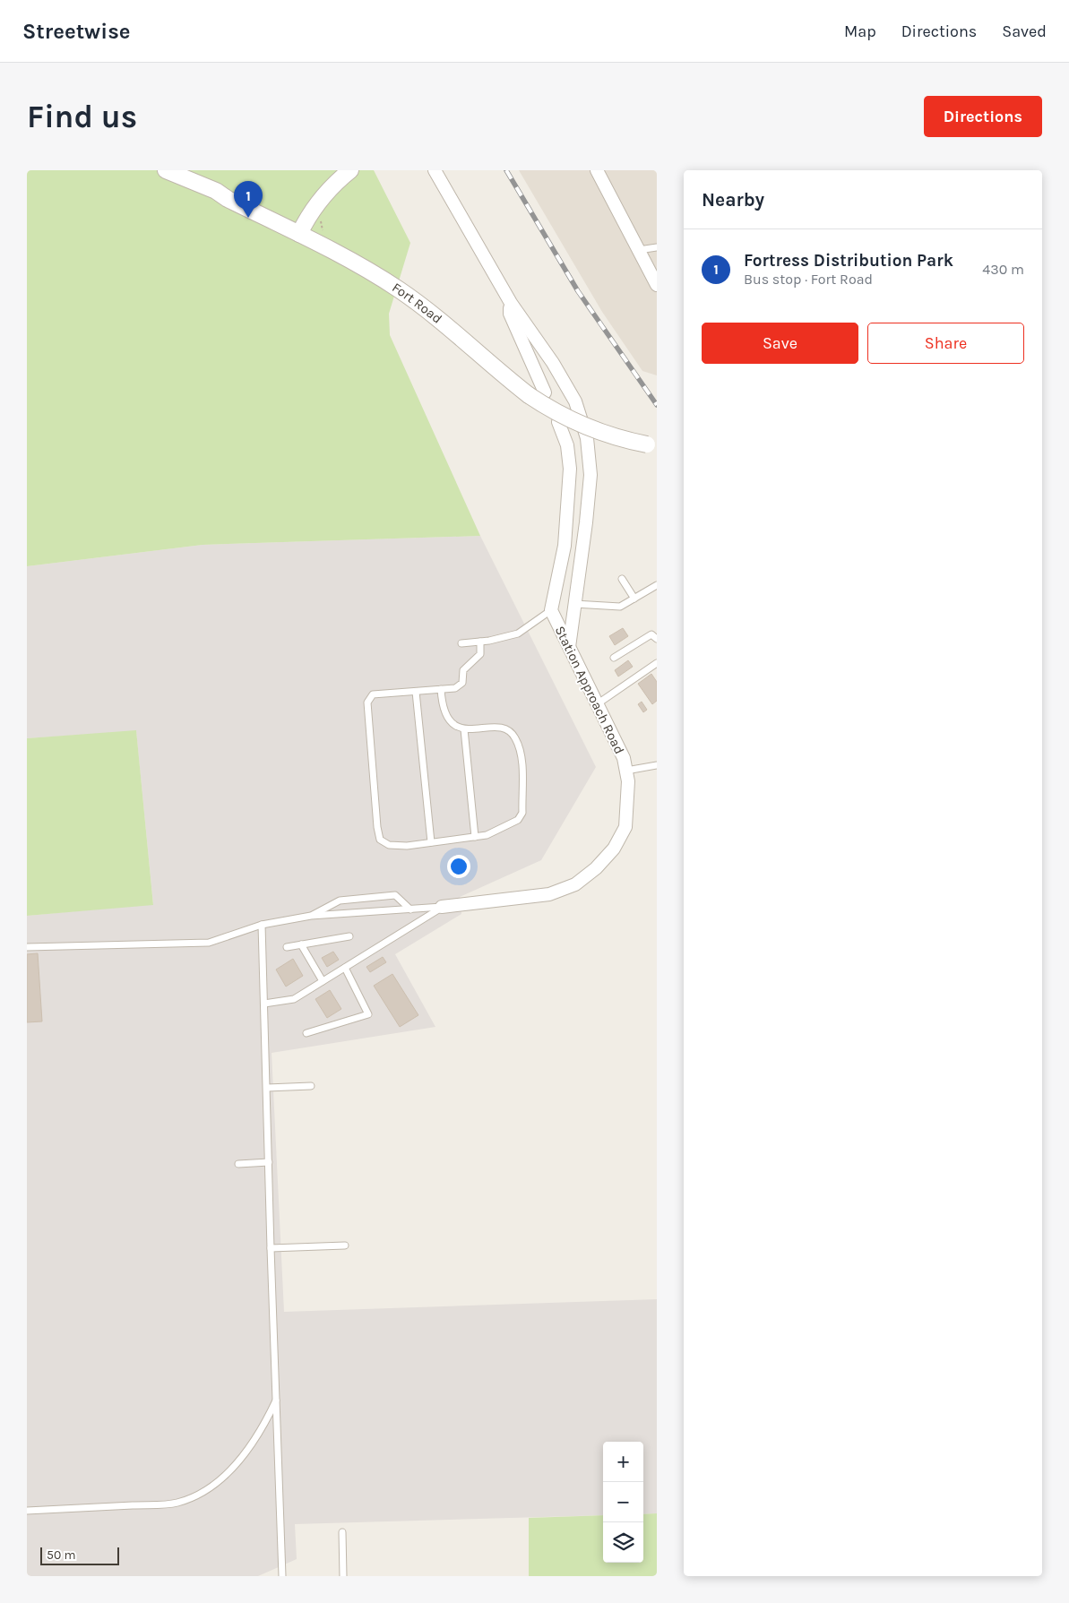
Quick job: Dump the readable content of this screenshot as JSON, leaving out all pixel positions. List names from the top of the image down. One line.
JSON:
{"streets":{"street":["Fort Road","Station Approach Road"]},"scale_bar":"50 m","page":{"header":"Streetwise","nav":["Map","Directions","Saved"],"buttons":["Directions",["Save","Share"]],"title":"Find us","heading":"Nearby","pins":"1","list":[{"mark":"1","name":"Fortress Distribution Park","note":"Bus stop · Fort Road","value":"430 m"}],"map_buttons":["+","−"],"scale":"50 m"}}
